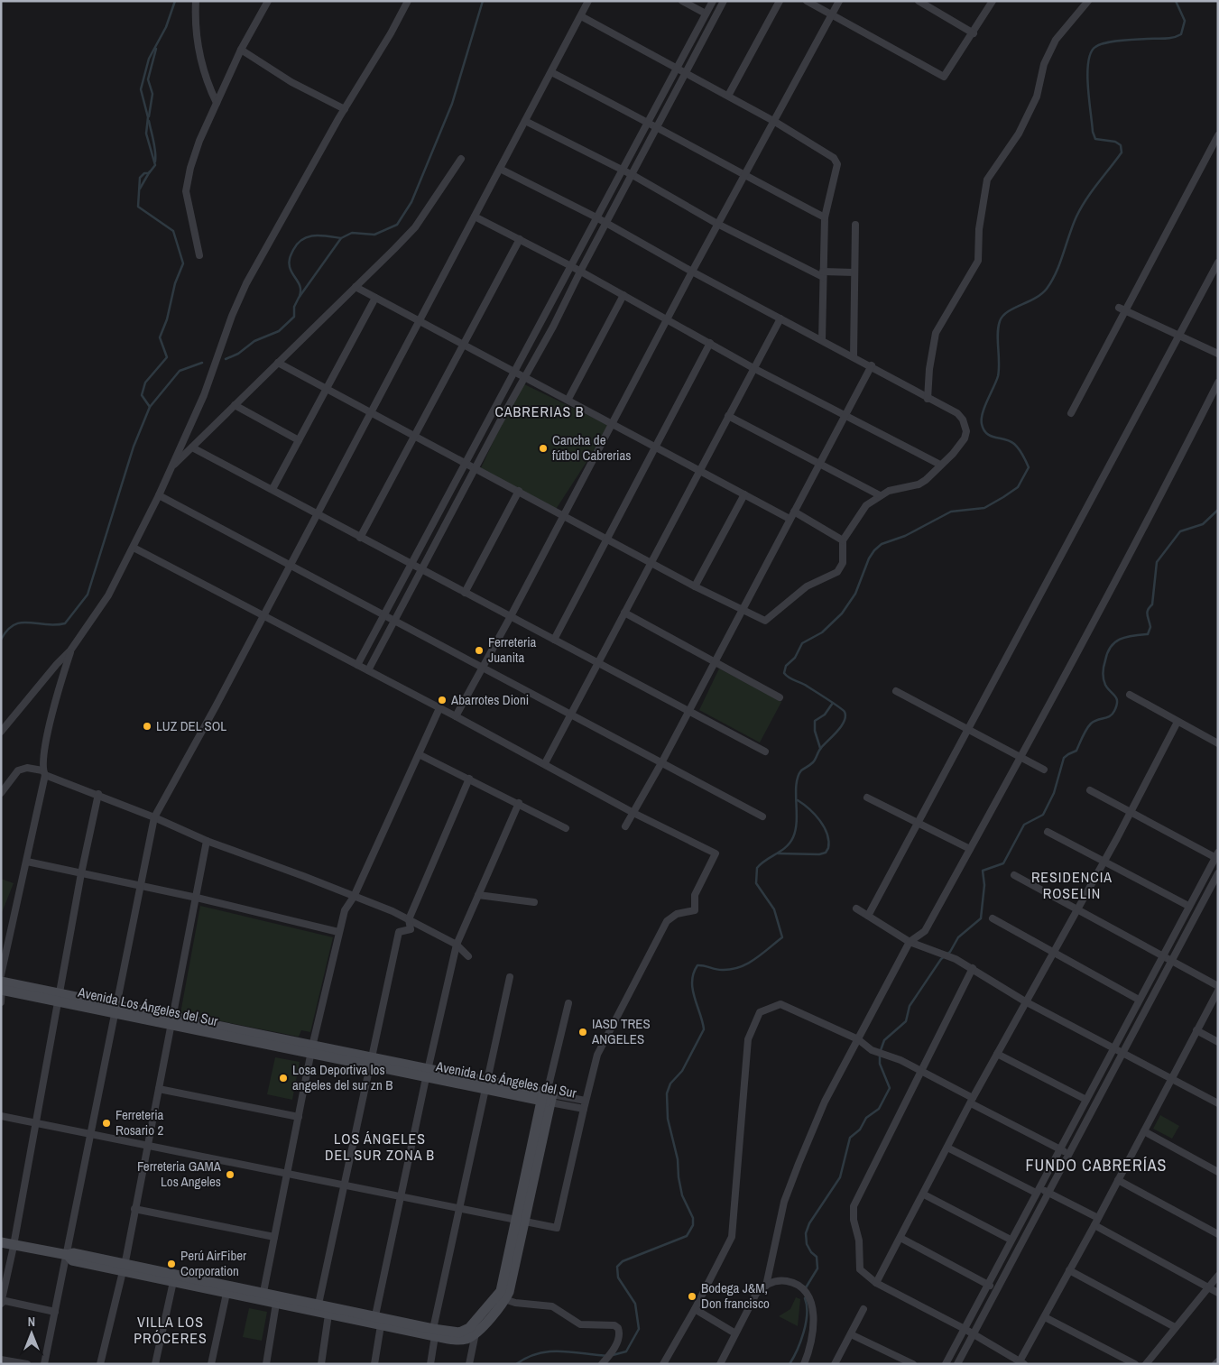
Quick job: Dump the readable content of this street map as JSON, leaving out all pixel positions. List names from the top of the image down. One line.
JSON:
{"streets":{"street":["Avenida Los Ángeles del Sur"]},"districts":["CABRERIAS B","RESIDENCIA ROSELIN","LOS ÁNGELES DEL SUR ZONA B","FUNDO CABRERÍAS","VILLA LOS PRÓCERES"],"places":["Cancha de fútbol Cabrerias","Ferreteria Juanita","Abarrotes Dioni","LUZ DEL SOL","IASD TRES ANGELES","Losa Deportiva los angeles del sur zn B","Ferreteria Rosario 2","Ferreteria GAMA Los Angeles","Perú AirFiber Corporation","Bodega J&M, Don francisco"],"north":"top"}
